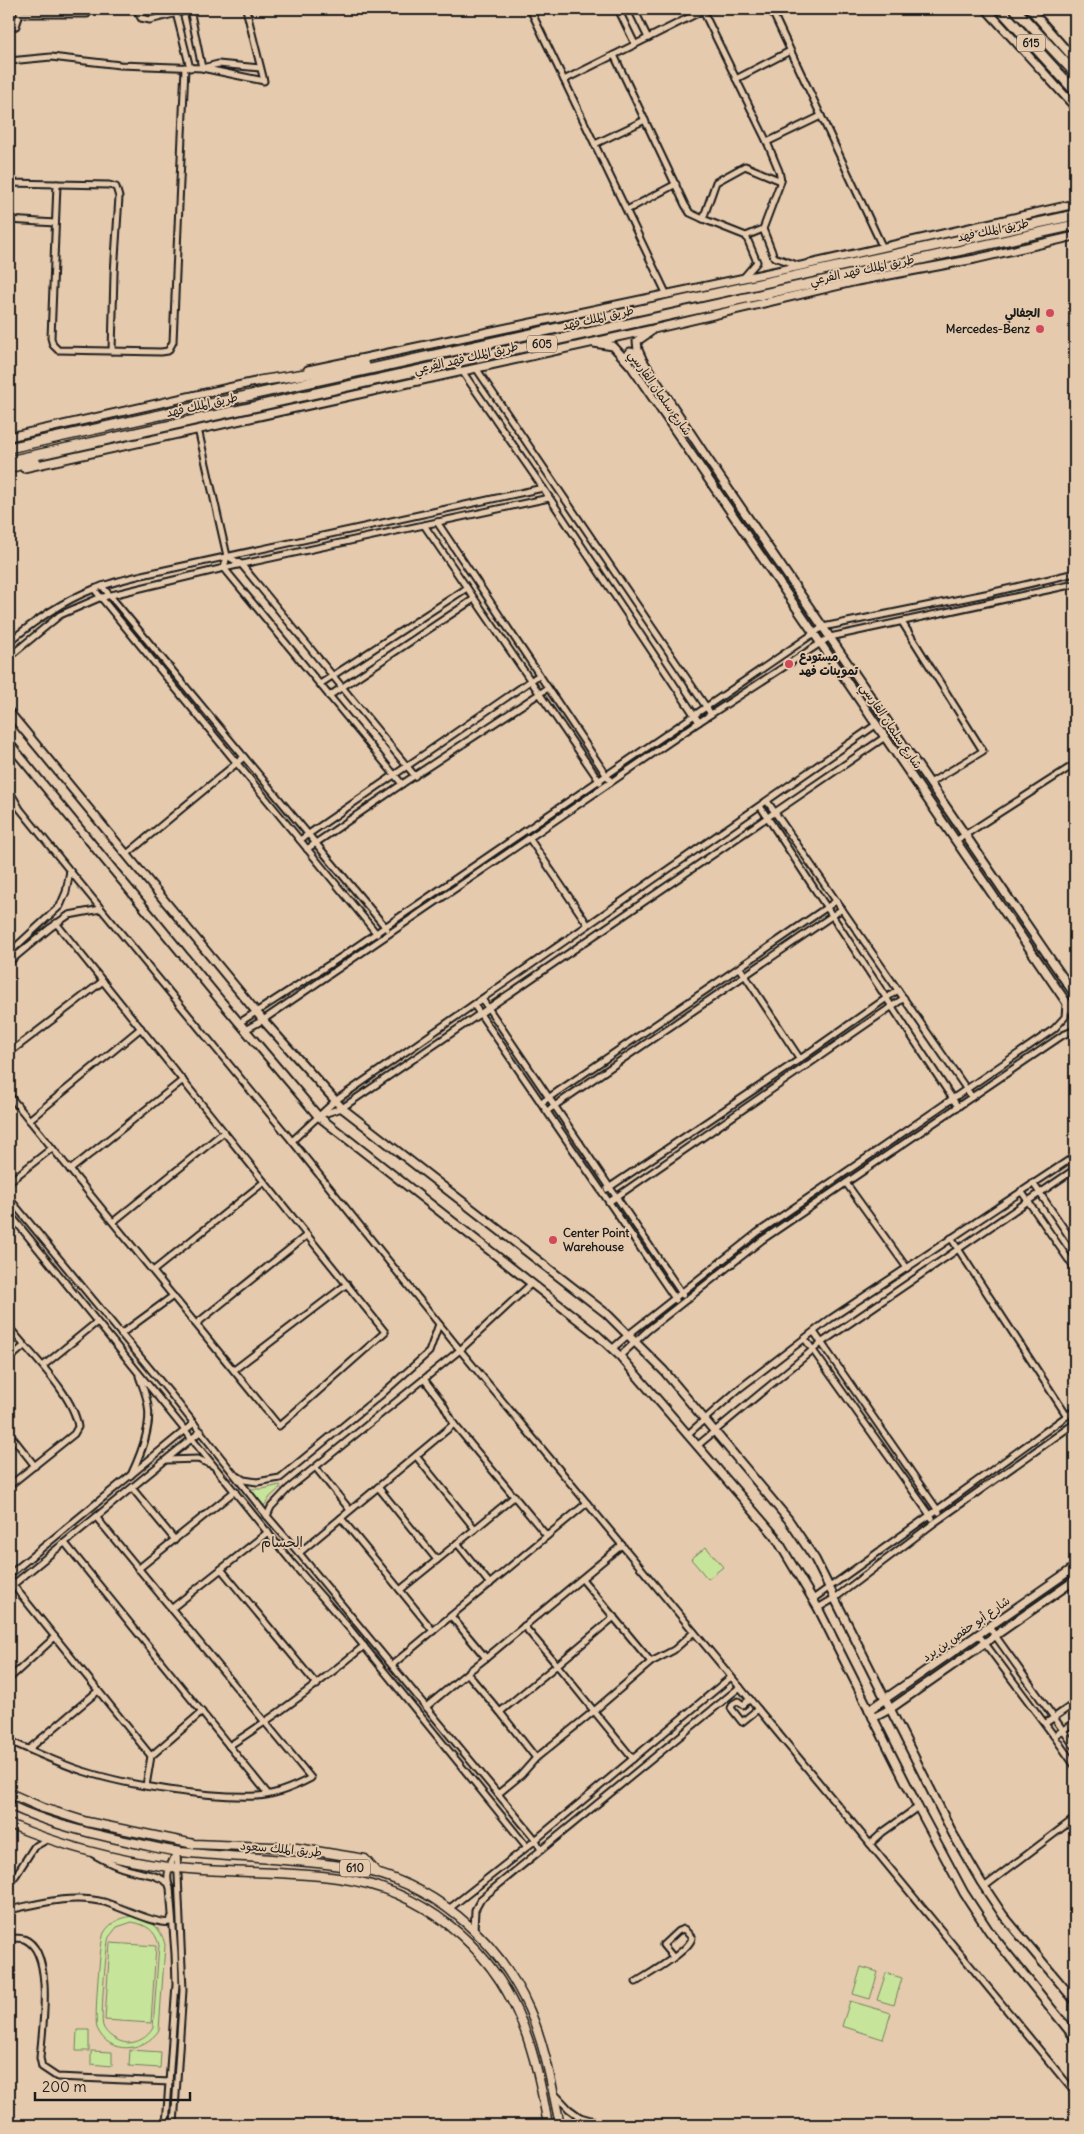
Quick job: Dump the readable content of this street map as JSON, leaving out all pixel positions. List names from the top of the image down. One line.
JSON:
{"streets":{"highway":["615","طريق الملك فهد","605"],"main road":["طريق الملك فهد الفرعي","شارع سلمان الفارسي","شارع أبو حفص بن برد","طريق الملك سعود","610"]},"crossings":[["طريق الملك فهد الفرعي","شارع سلمان الفارسي"]],"districts":["الحسام"],"places":["الجفالي","Mercedes-Benz","مستودع تموينات فهد","Center Point Warehouse"],"scale_bar":"200 m"}
